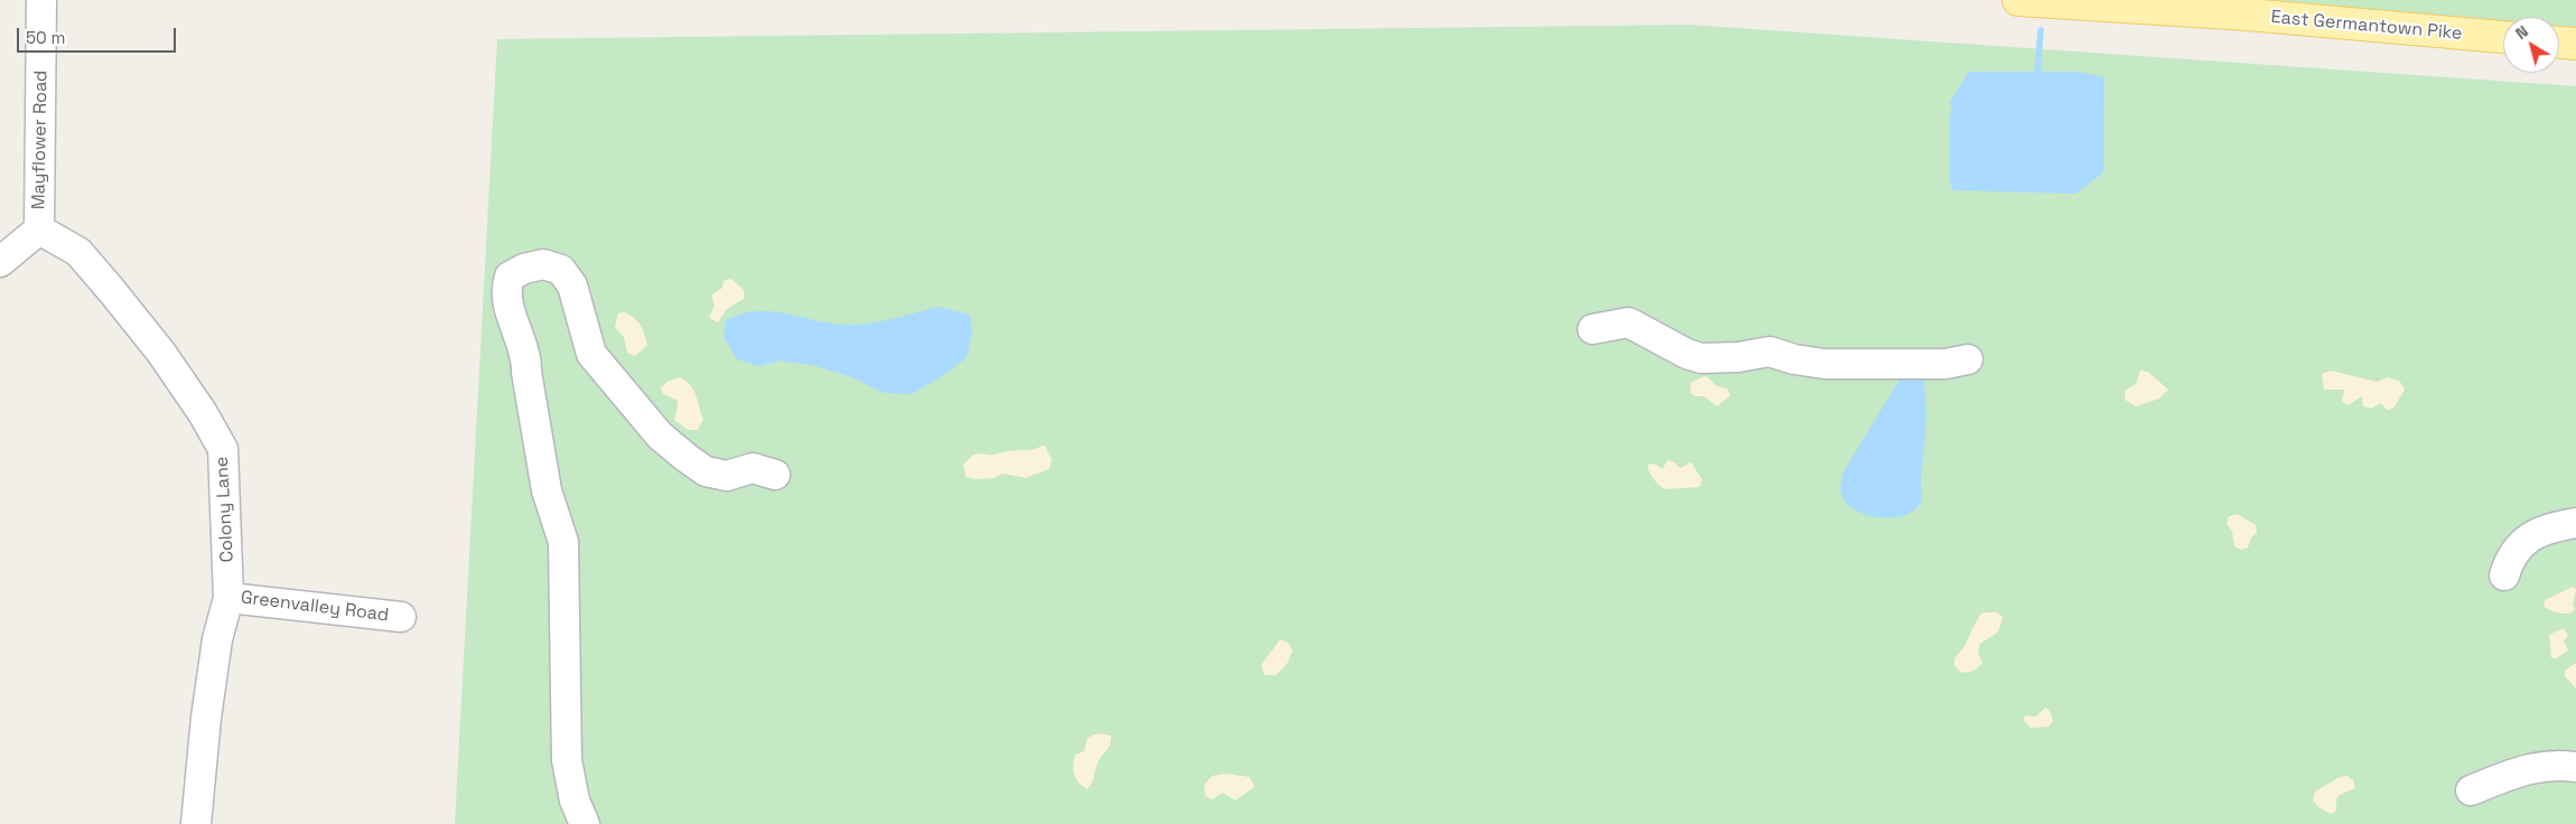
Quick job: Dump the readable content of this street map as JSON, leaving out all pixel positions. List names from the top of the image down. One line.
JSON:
{"streets":{"main road":["East Germantown Pike"],"street":["Mayflower Road","Colony Lane","Greenvalley Road"]},"crossings":[["Mayflower Road","Colony Lane"],["Colony Lane","Greenvalley Road"]],"scale_bar":"50 m","north":"top left"}
